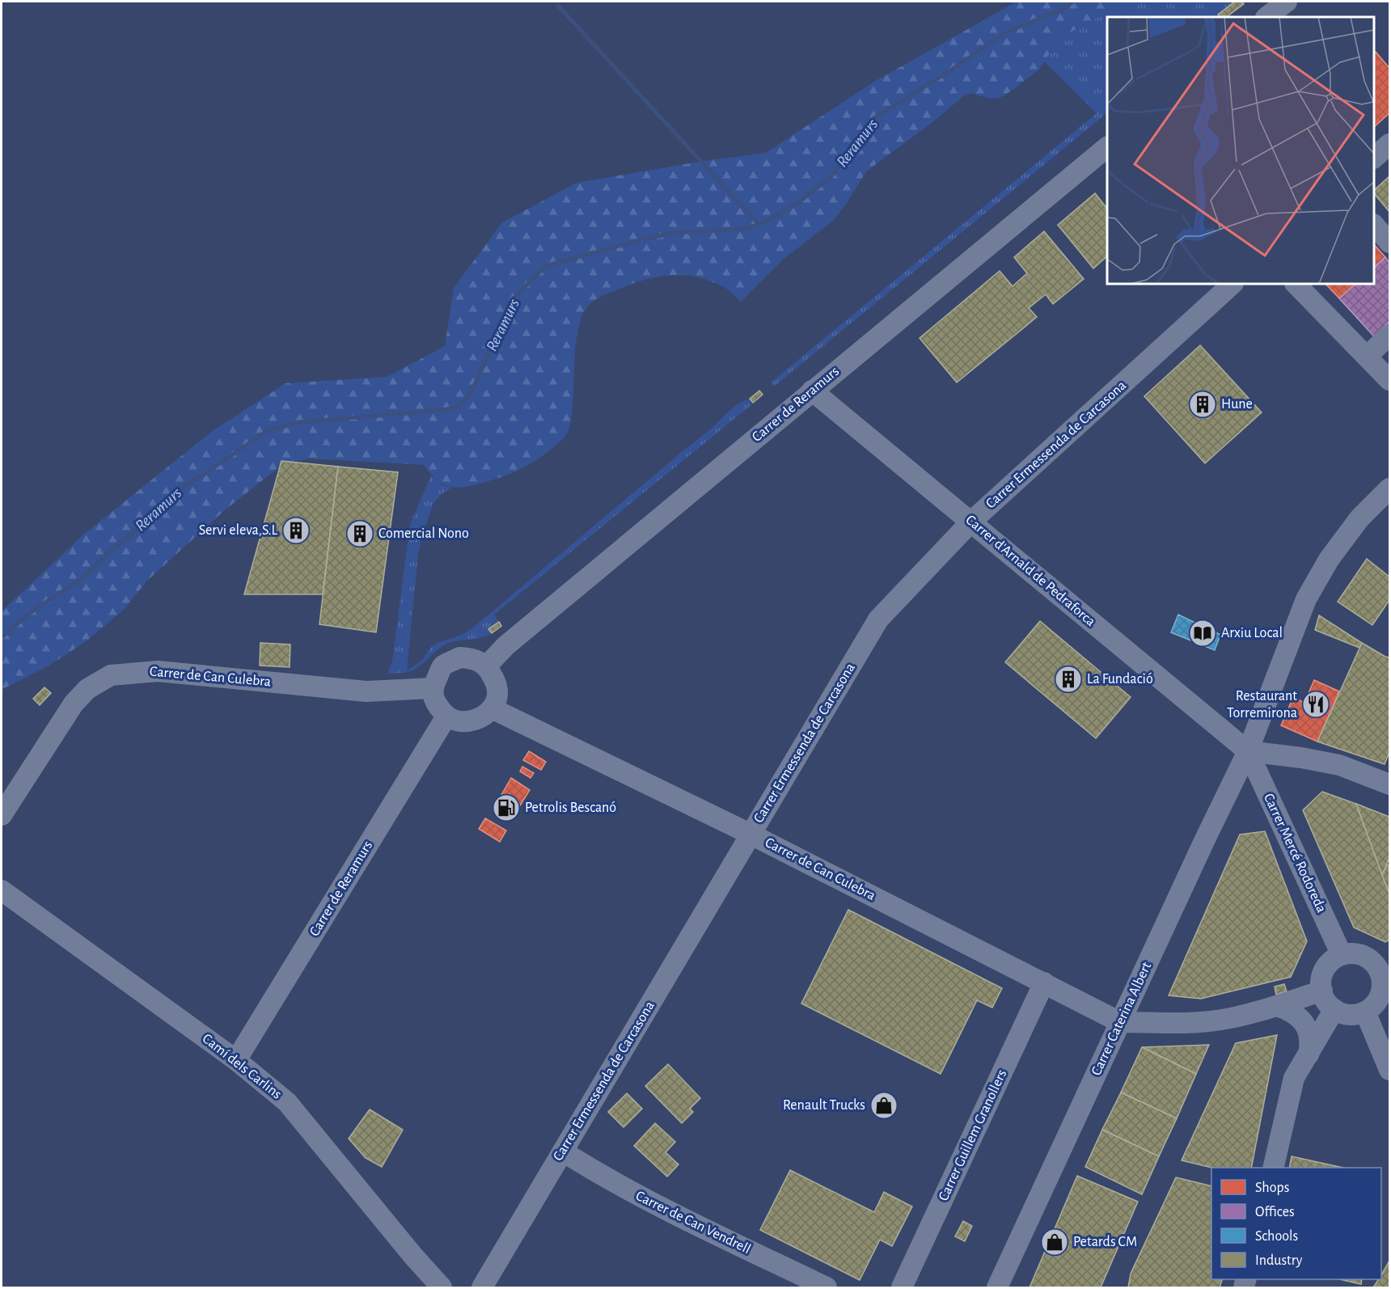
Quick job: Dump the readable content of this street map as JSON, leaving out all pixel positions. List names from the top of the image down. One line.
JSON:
{"streets":{"street":["Carrer de Reramurs","Carrer Ermessenda de Carcasona","Carrer d'Arnald de Pedraforca","Carrer de Can Culebra","Carrer Mercé Rodoreda","Carrer Caterina Albert","Camí dels Carlins","Carrer Guillem Granollers","Carrer de Can Vendrell"]},"crossings":[["Carrer de Reramurs","Carrer d'Arnald de Pedraforca"],["Carrer de Reramurs","Carrer de Can Culebra"],["Carrer de Reramurs","Camí dels Carlins"],["Carrer Ermessenda de Carcasona","Carrer d'Arnald de Pedraforca"],["Carrer Ermessenda de Carcasona","Carrer de Can Culebra"],["Carrer Ermessenda de Carcasona","Carrer de Can Vendrell"],["Carrer d'Arnald de Pedraforca","Carrer Mercé Rodoreda"],["Carrer d'Arnald de Pedraforca","Carrer Caterina Albert"],["Carrer de Can Culebra","Carrer Caterina Albert"],["Carrer de Can Culebra","Carrer Guillem Granollers"],["Carrer Mercé Rodoreda","Carrer Caterina Albert"]],"water":["Reramurs"],"places":{"building":["Hune","Servi eleva,S.L","Comercial Nono","La Fundació"],"library":["Arxiu Local"],"restaurant":["Restaurant Torremirona"],"fuel station":["Petrolis Bescanó"],"shop":["Renault Trucks","Petards CM"]},"legend":["Shops","Offices","Schools","Industry"]}
